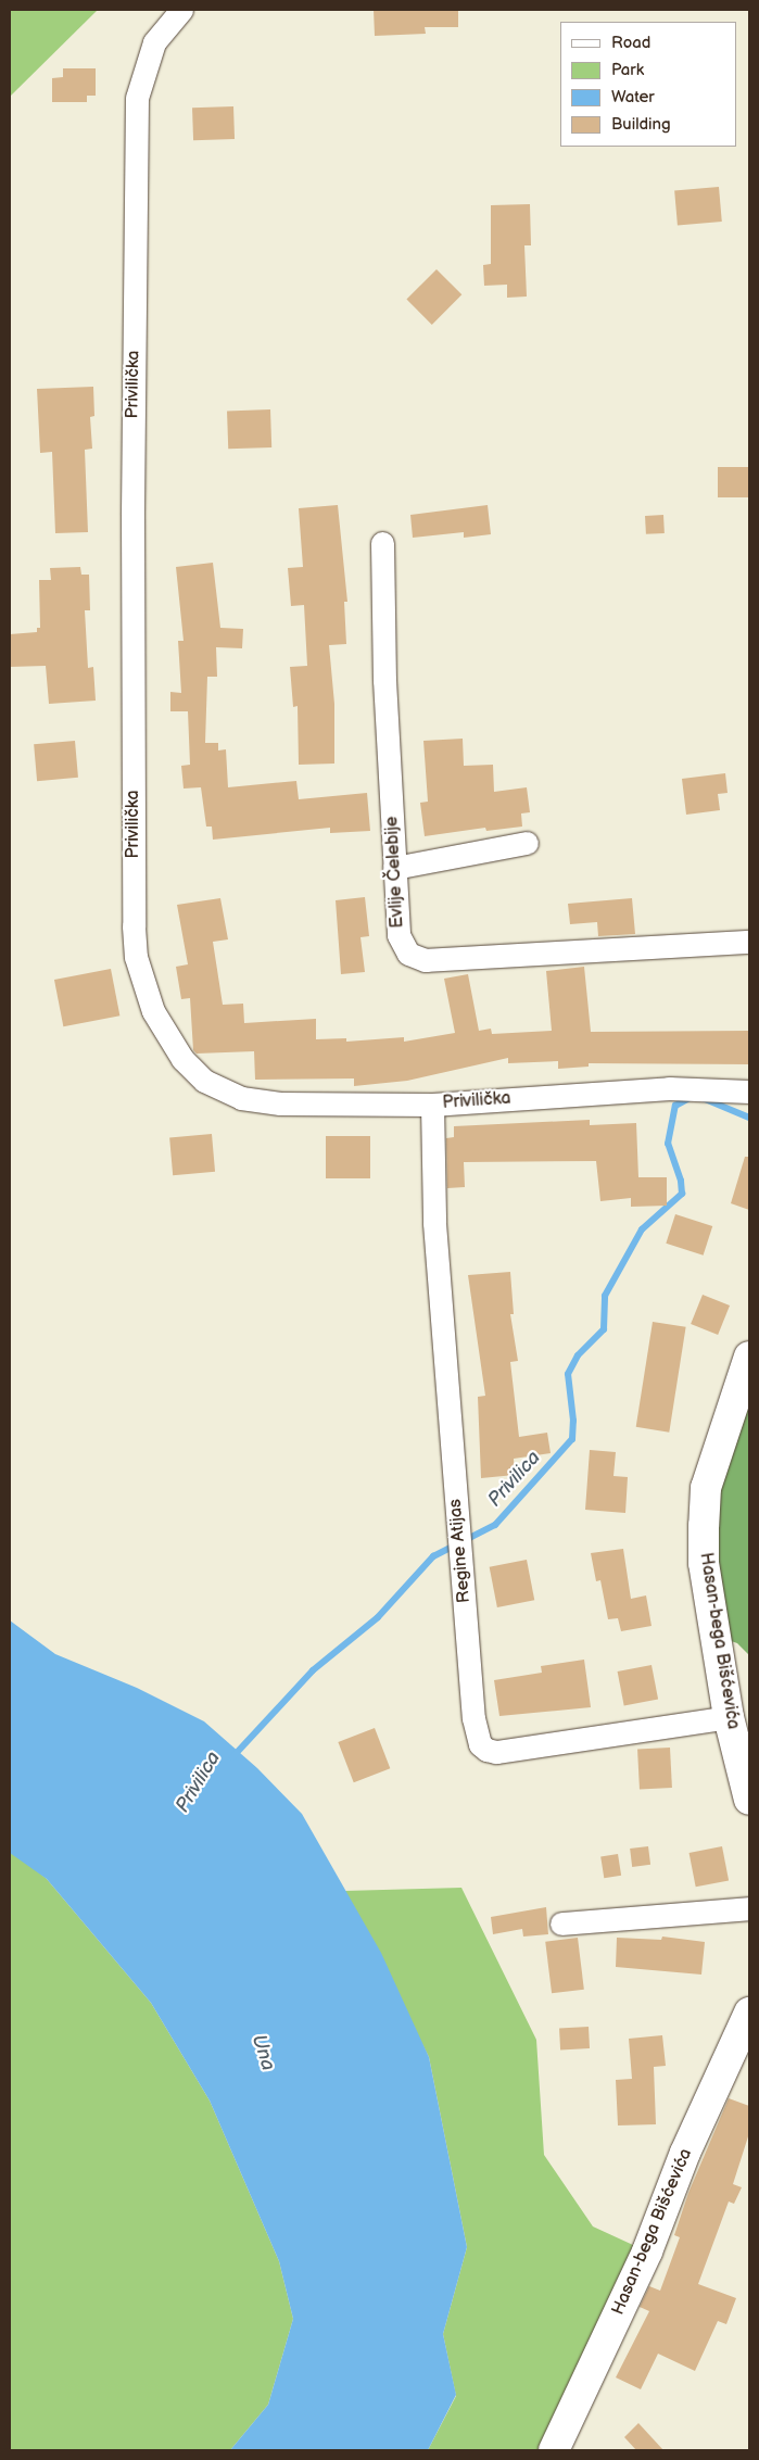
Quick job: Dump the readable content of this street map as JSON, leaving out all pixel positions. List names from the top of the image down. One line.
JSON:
{"streets":{"street":["Privilička","Evlije Čelebije","Regine Atijas","Hasan-bega Bišćevića"]},"crossings":[["Privilička","Regine Atijas"],["Regine Atijas","Hasan-bega Bišćevića"]],"water":["Privilica","Una"],"legend":["Road","Park","Water","Building"]}
